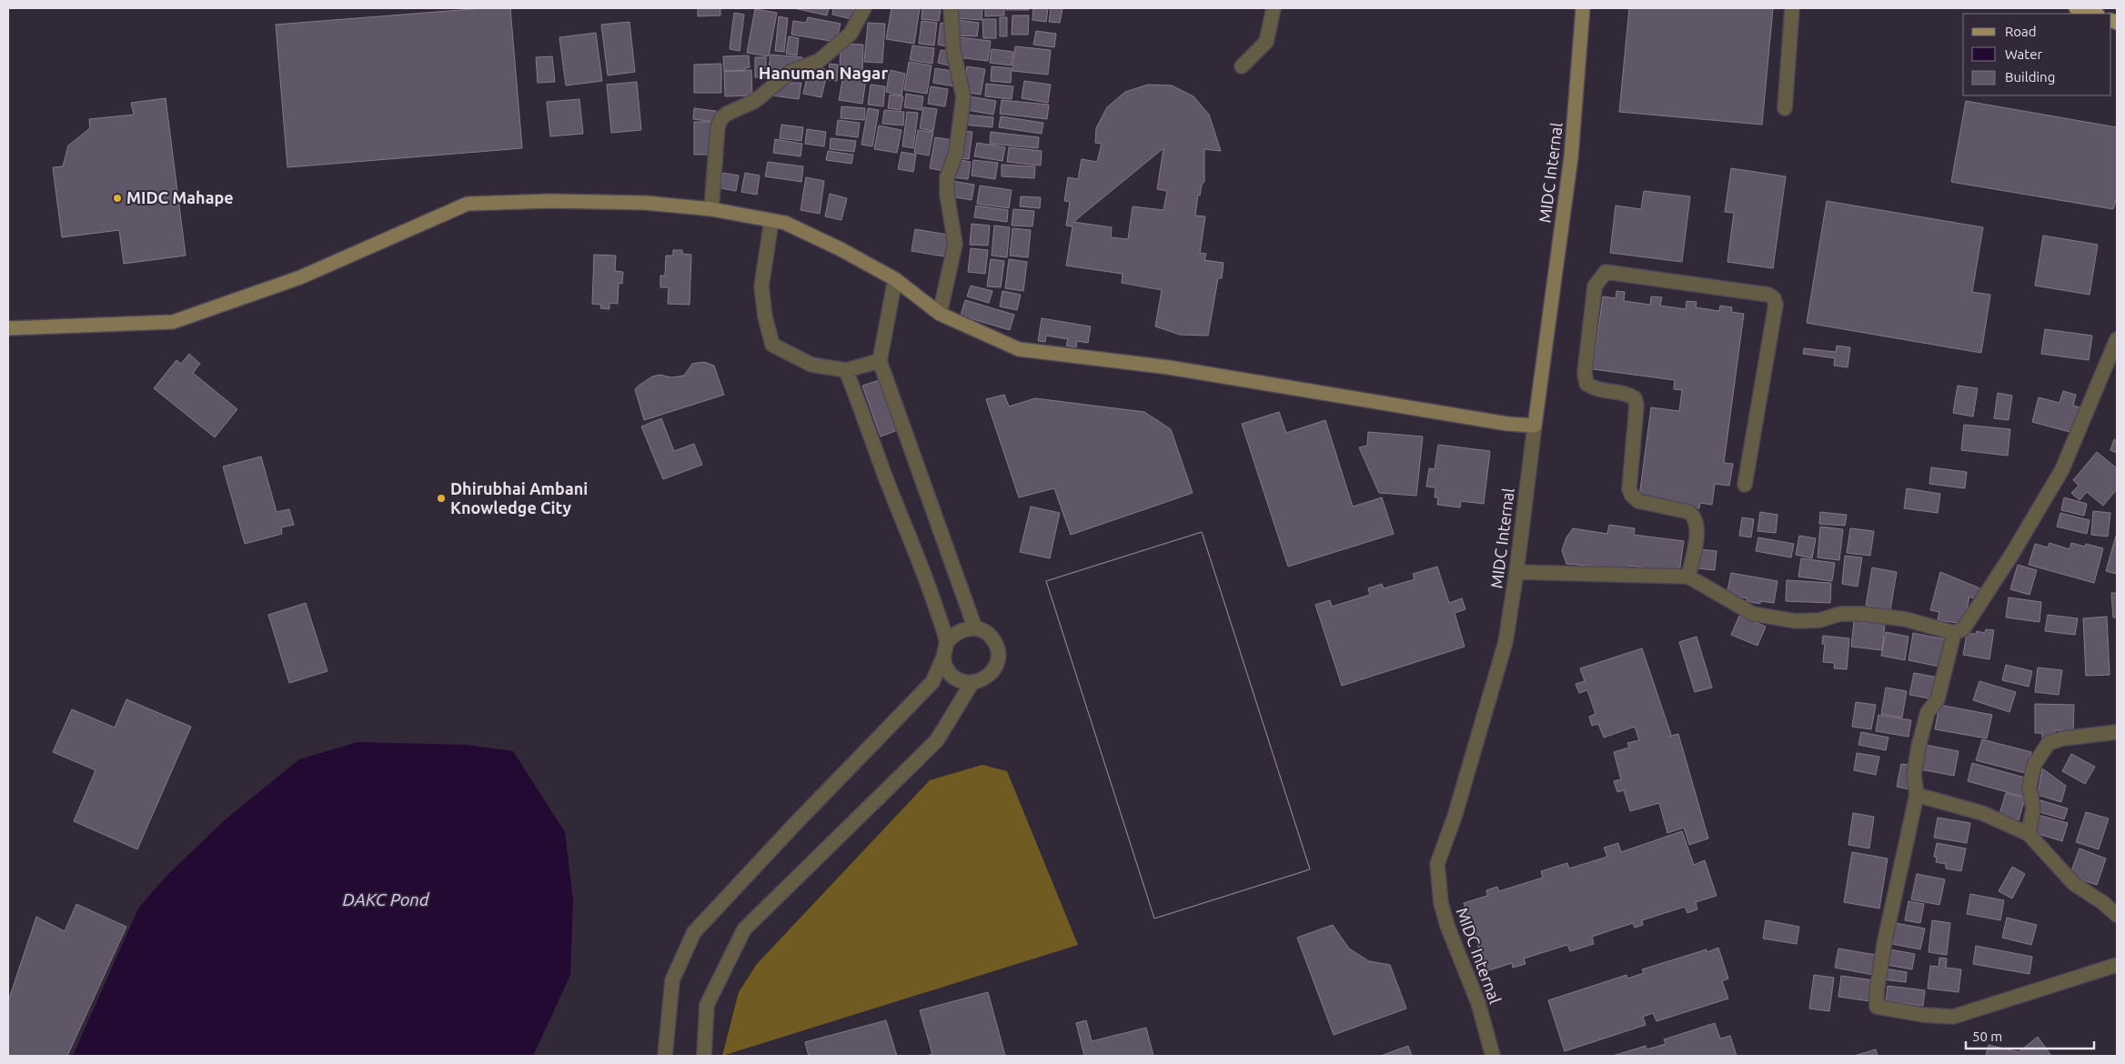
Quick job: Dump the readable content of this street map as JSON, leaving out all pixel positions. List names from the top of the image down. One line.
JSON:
{"streets":{"street":["MIDC Internal"]},"districts":["Hanuman Nagar"],"water":["DAKC Pond"],"places":["MIDC Mahape","Dhirubhai Ambani Knowledge City"],"legend":["Road","Water","Building"],"scale_bar":"50 m"}
